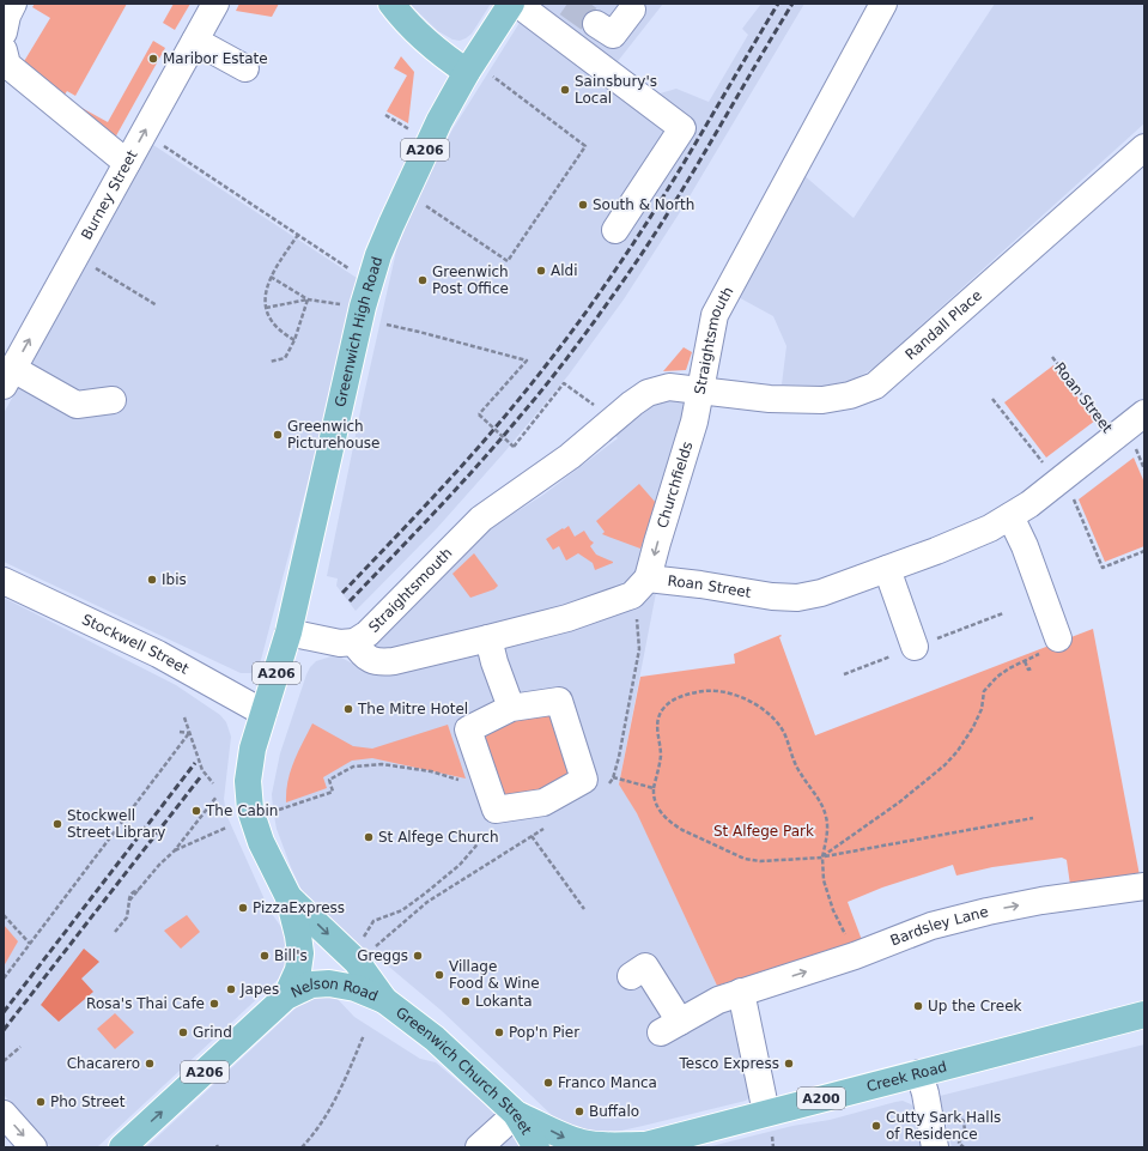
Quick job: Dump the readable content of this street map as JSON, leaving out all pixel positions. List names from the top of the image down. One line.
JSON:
{"streets":{"main road":["A206","Greenwich High Road","Nelson Road","Greenwich Church Street","Creek Road","A200"],"street":["Burney Street","Randall Place","Straightsmouth","Roan Street","Churchfields","Stockwell Street","Bardsley Lane"]},"crossings":[["A206","Greenwich High Road"],["A206","Stockwell Street"],["A206","Nelson Road"],["A206","Greenwich Church Street"],["Randall Place","Straightsmouth"],["Randall Place","Churchfields"],["Greenwich High Road","Stockwell Street"],["Straightsmouth","Roan Street"],["Straightsmouth","Churchfields"],["Roan Street","Churchfields"],["Nelson Road","Greenwich Church Street"],["Greenwich Church Street","Creek Road"]],"one_way":["Burney Street","Churchfields","Bardsley Lane","Nelson Road"],"parks":["St Alfege Park"],"places":["Maribor Estate","Sainsbury's Local","South & North","Aldi","Greenwich Post Office","Greenwich Picturehouse","Ibis","The Mitre Hotel","The Cabin","Stockwell Street Library","St Alfege Church","PizzaExpress","Bill's","Greggs","Village Food & Wine","Japes","Lokanta","Rosa's Thai Cafe","Up the Creek","Grind","Pop'n Pier","Chacarero","Tesco Express","Franco Manca","Pho Street","Buffalo","Cutty Sark Halls of Residence"]}
